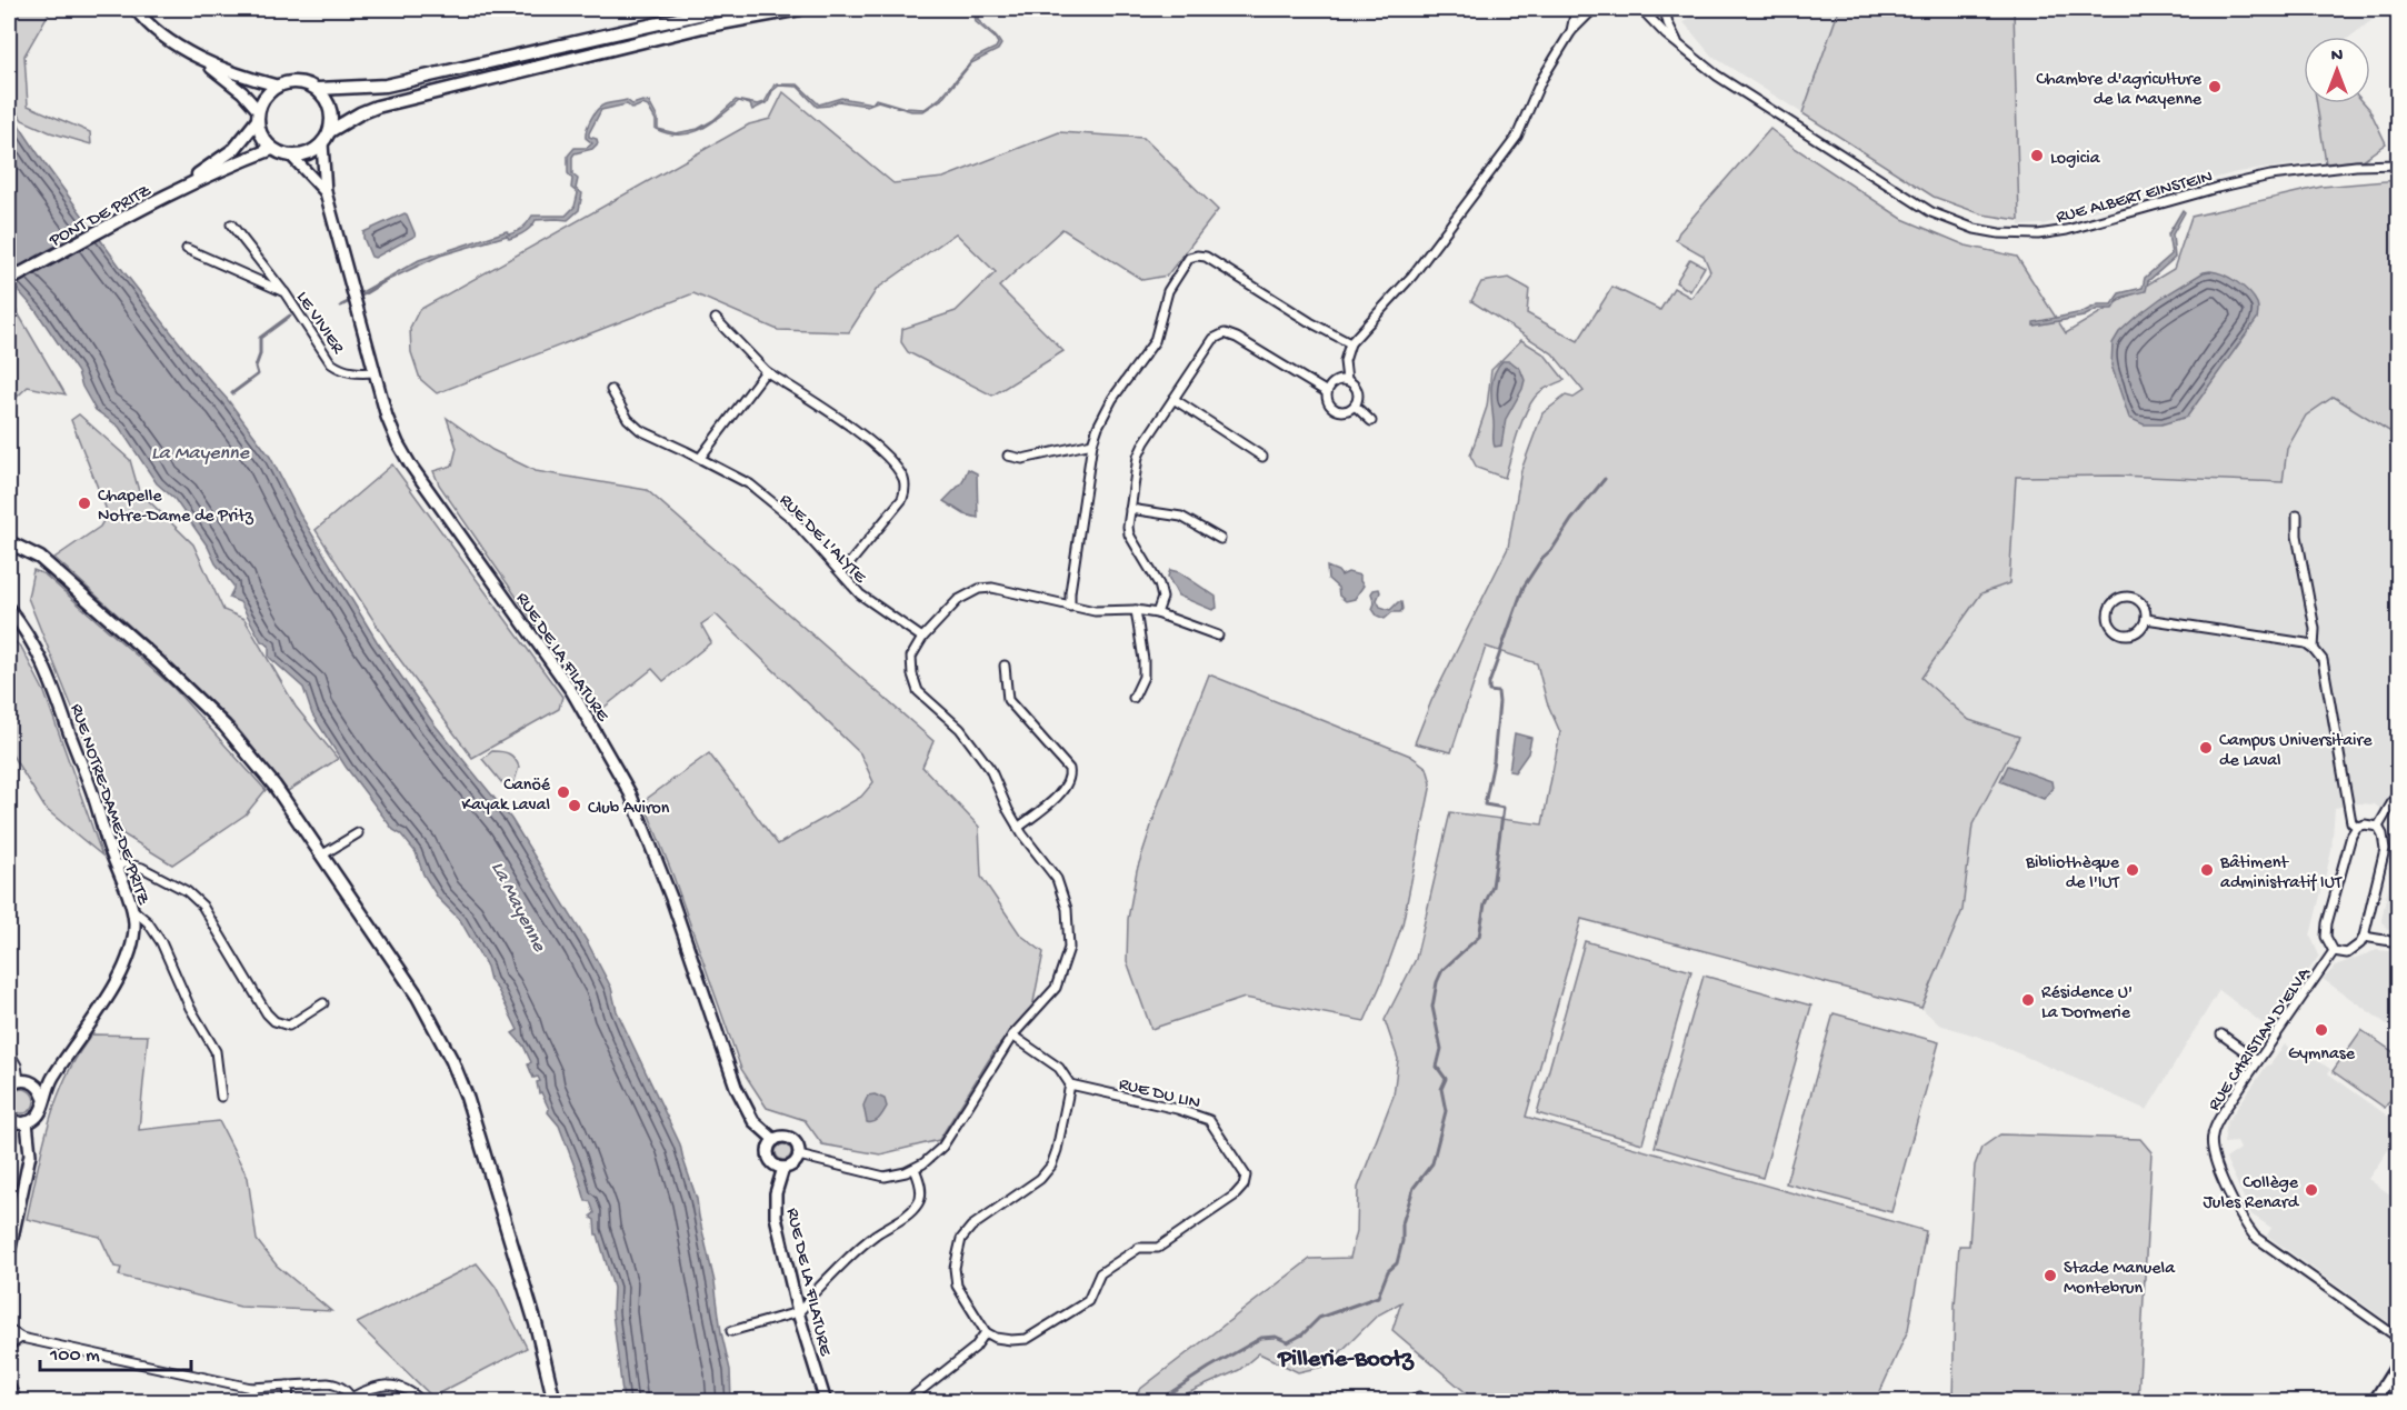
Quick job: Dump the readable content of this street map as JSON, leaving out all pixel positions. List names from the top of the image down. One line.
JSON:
{"streets":{"main road":["PONT DE PRITZ"],"street":["RUE ALBERT EINSTEIN","LE VIVIER","RUE DE L'ALYTE","RUE DE LA FILATURE","RUE NOTRE-DAME-DE-PRITZ","RUE CHRISTIAN D'ELVA","RUE DU LIN"]},"crossings":[["PONT DE PRITZ","RUE DE LA FILATURE"],["LE VIVIER","RUE DE LA FILATURE"]],"districts":["Pillerie-Bootz"],"water":["La Mayenne"],"places":["Chambre d'agriculture de la Mayenne","Logicia","Chapelle Notre-Dame de Pritz","Campus Universitaire de Laval","Canöé Kayak Laval","Club Aviron","Bibliothèque de l'IUT","Bâtiment administratif IUT","Résidence U' La Dormerie","Gymnase","Collège Jules Renard","Stade Manuela Montebrun"],"scale_bar":"100 m","north":"top"}
